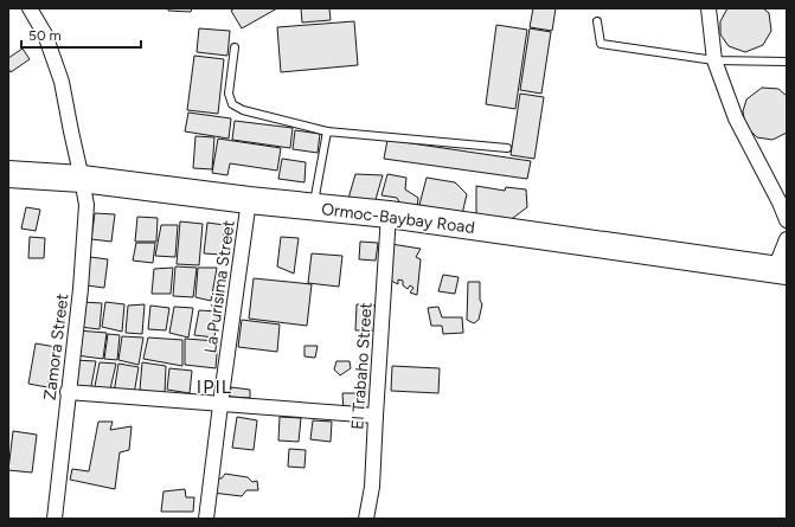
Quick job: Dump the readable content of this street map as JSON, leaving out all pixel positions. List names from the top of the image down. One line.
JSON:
{"streets":{"highway":["Ormoc-Baybay Road"],"street":["La Purisima Street","Zamora Street","El Trabaho Street"]},"crossings":[["Ormoc-Baybay Road","La Purisima Street"],["Ormoc-Baybay Road","Zamora Street"],["Ormoc-Baybay Road","El Trabaho Street"]],"districts":["IPIL"],"scale_bar":"50 m"}
